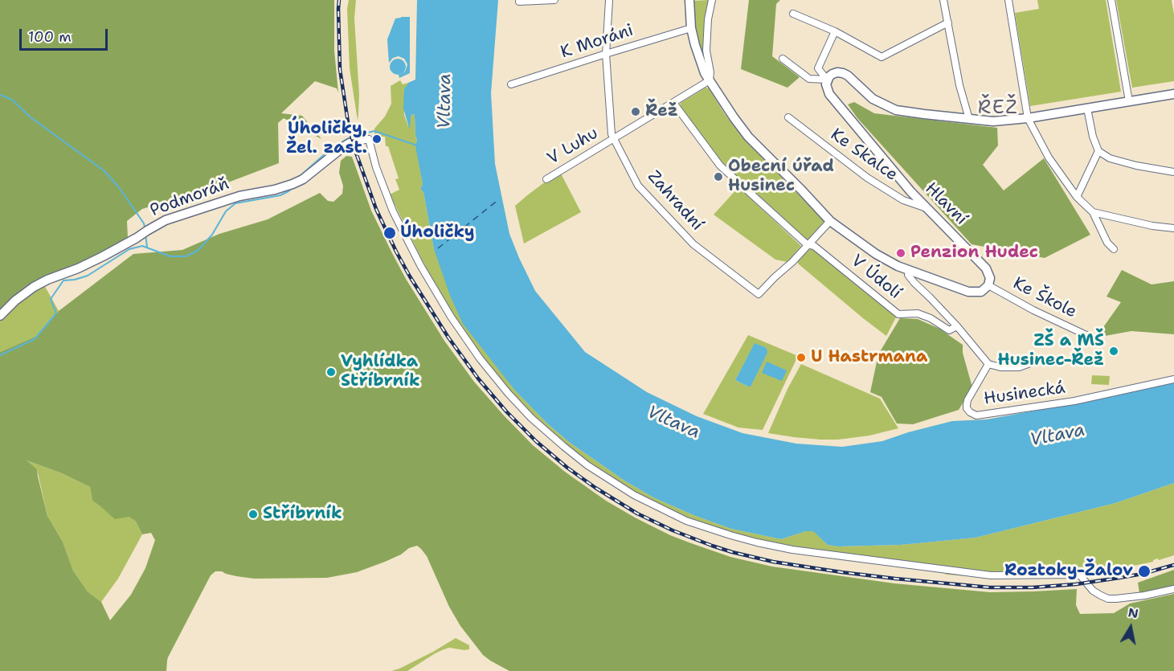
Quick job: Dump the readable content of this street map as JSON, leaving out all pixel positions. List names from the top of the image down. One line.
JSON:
{"streets":{"street":["K Moráni","V Luhu","Ke Skalce","Podmoráň","Zahradní","Hlavní","V Údolí","Ke Škole","Husinecká"]},"crossings":[["K Moráni","Zahradní"],["V Luhu","Zahradní"],["Ke Skalce","Hlavní"],["Zahradní","V Údolí"],["Hlavní","Ke Škole"],["V Údolí","Husinecká"]],"districts":["ŘEŽ"],"water":["Vltava"],"places":["Řež","Úholičky, Žel. zast.","Obecní úřad Husinec","Úholičky","Penzion Hudec","ZŠ a MŠ Husinec-Řež","U Hastrmana","Vyhlídka Stříbrník","Stříbrník","Roztoky-Žalov"],"scale_bar":"100 m","north":"top"}
